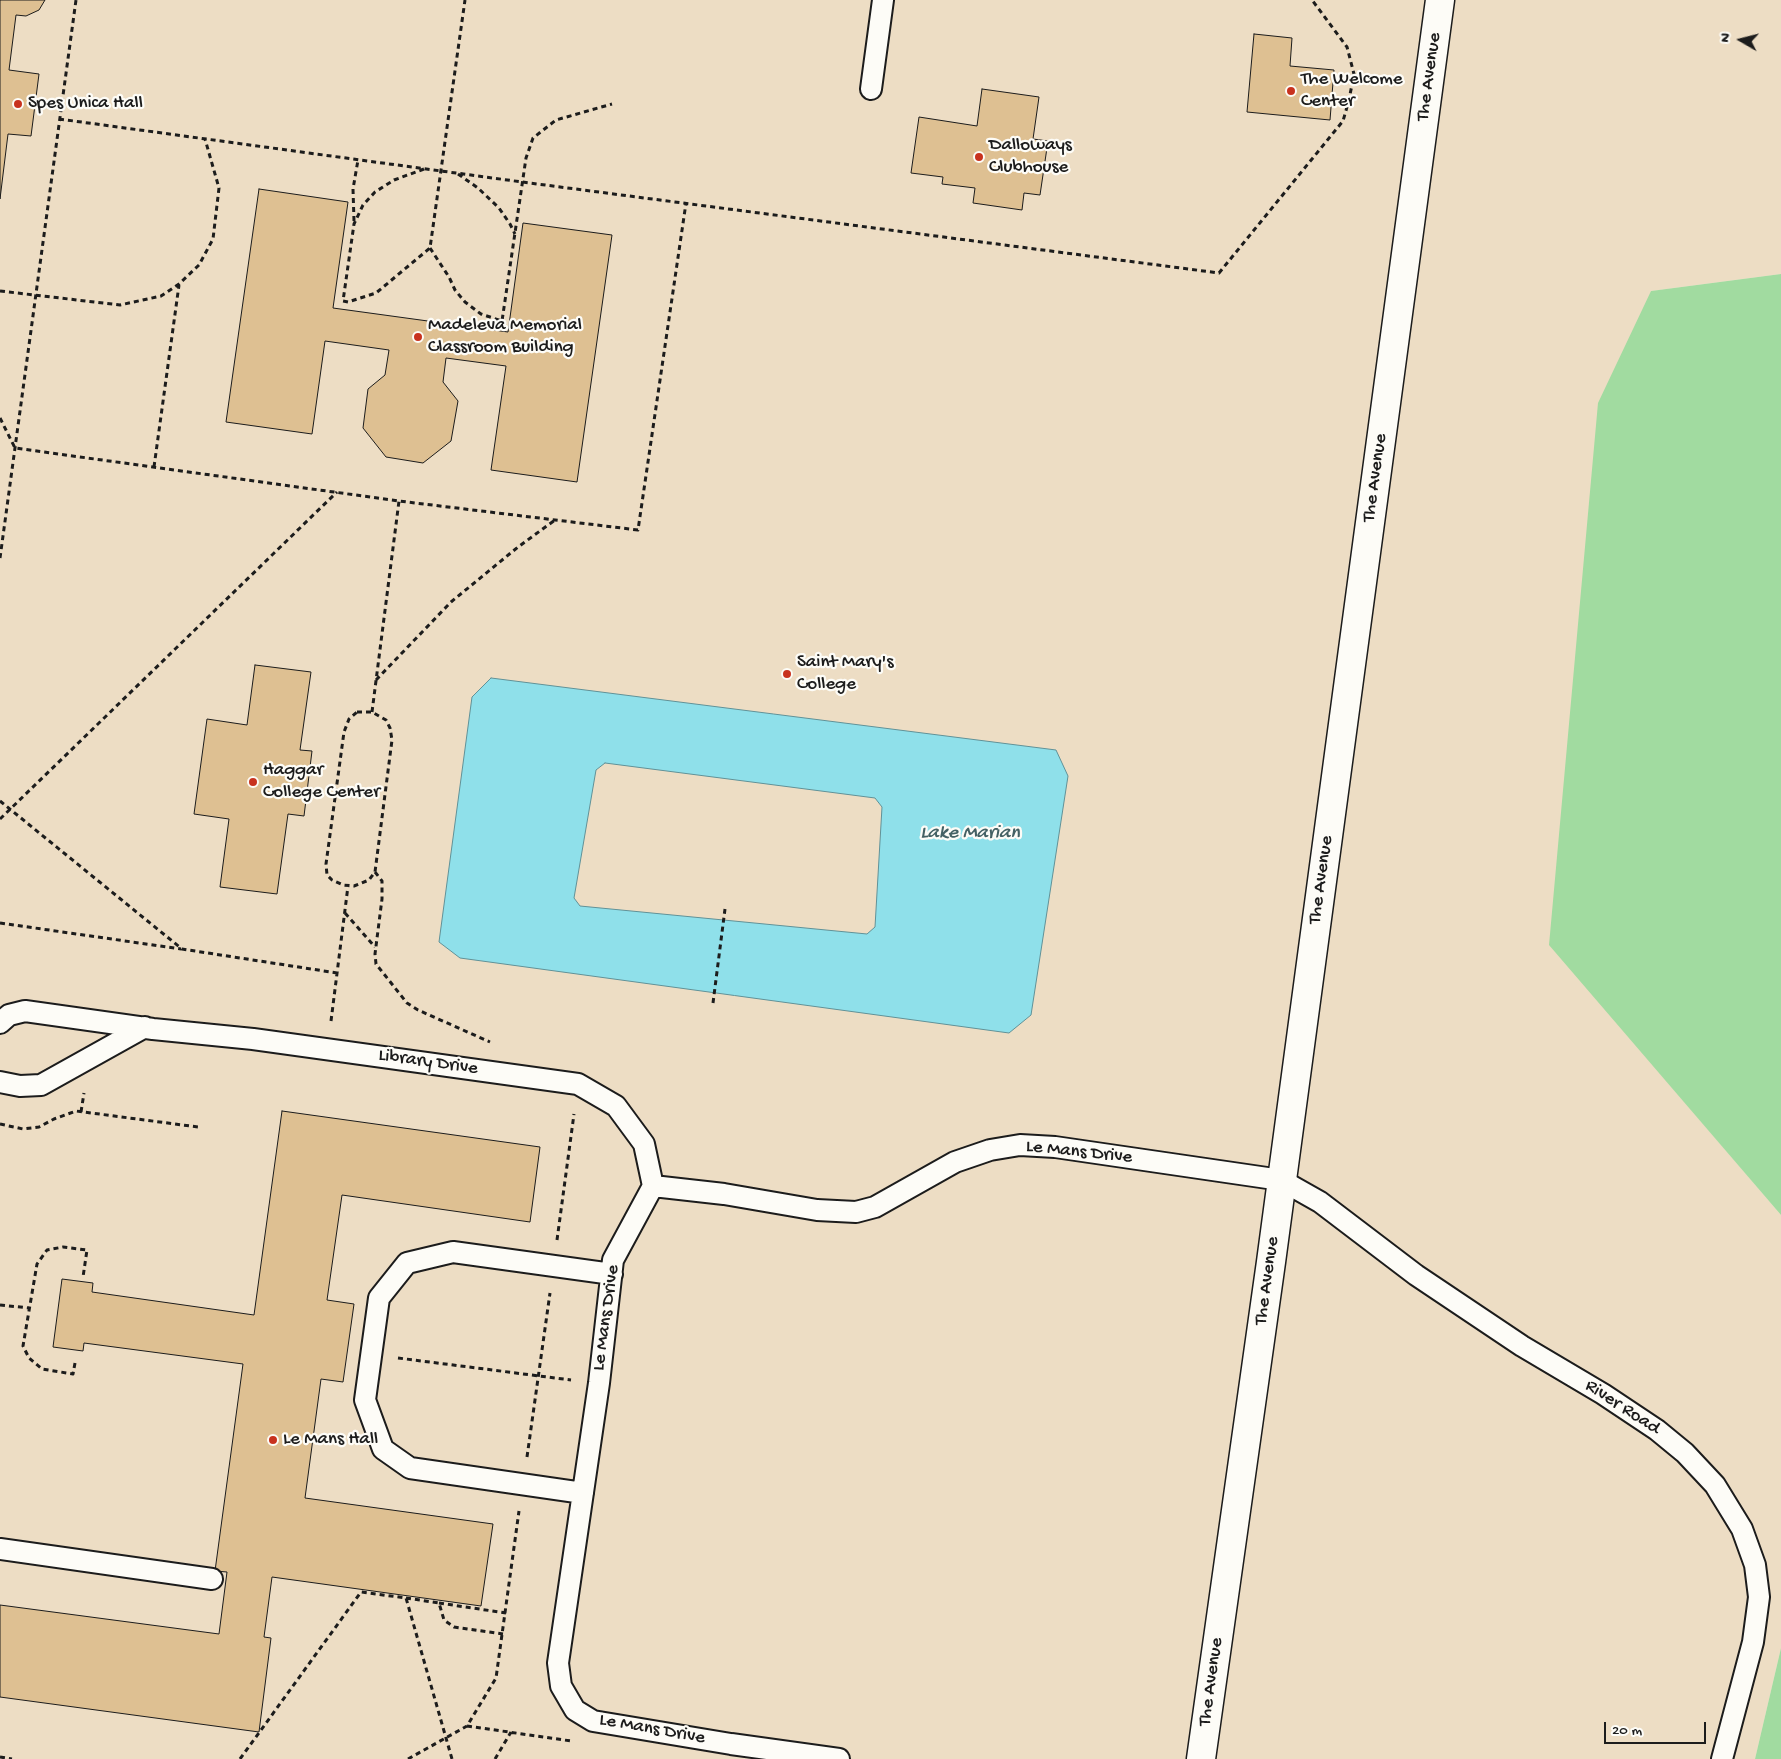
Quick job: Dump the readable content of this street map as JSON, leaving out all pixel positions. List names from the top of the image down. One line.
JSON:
{"streets":{"street":["The Avenue"],"lane":["Library Drive","Le Mans Drive","River Road"]},"crossings":[["The Avenue","Le Mans Drive"],["The Avenue","River Road"],["Library Drive","Le Mans Drive"],["Le Mans Drive","River Road"]],"water":["Lake Marian"],"places":["The Welcome Center","Spes Unica Hall","Dalloways Clubhouse","Madeleva Memorial Classroom Building","Saint Mary's College","Haggar College Center","Le Mans Hall"],"scale_bar":"20 m","north":"left"}
